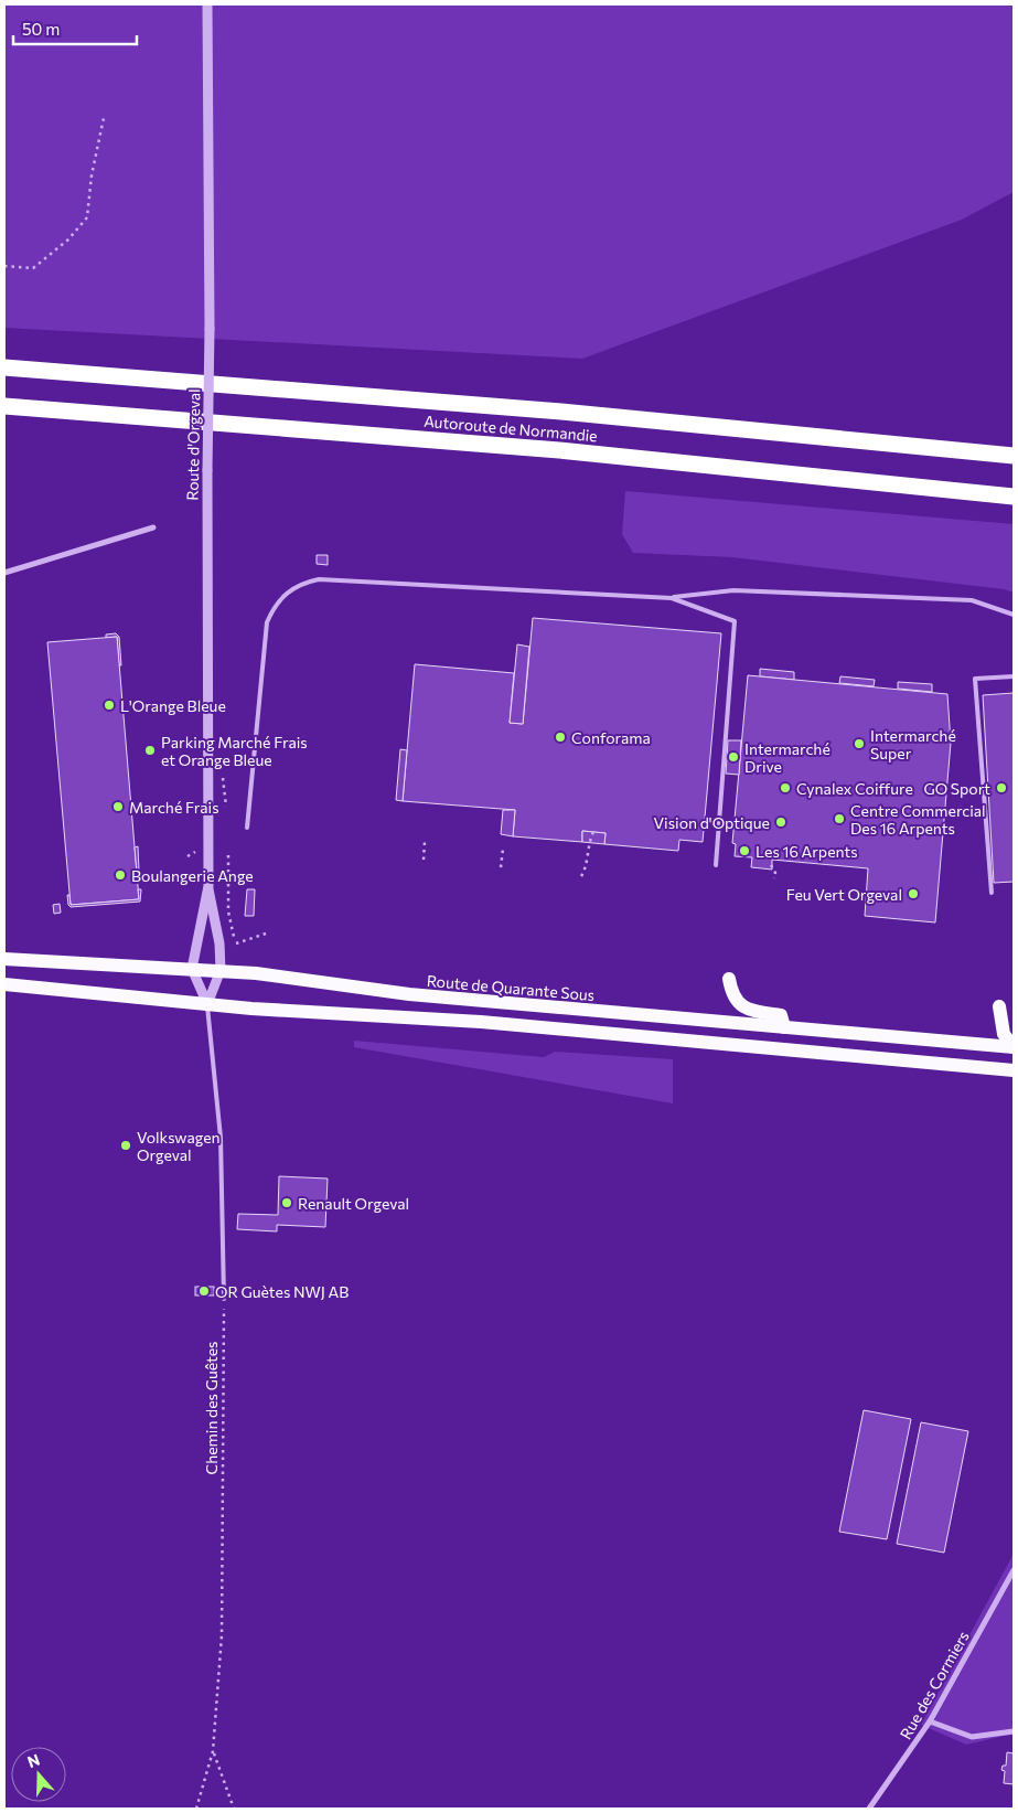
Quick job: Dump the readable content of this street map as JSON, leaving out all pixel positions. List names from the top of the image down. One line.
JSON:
{"streets":{"highway":["Autoroute de Normandie"],"main road":["Route de Quarante Sous"],"street":["Route d'Orgeval","Rue des Cormiers"],"path":["Chemin des Guêtes"]},"crossings":[["Route d'Orgeval","Route de Quarante Sous"]],"places":["L'Orange Bleue","Conforama","Intermarché Super","Parking Marché Frais et Orange Bleue","Intermarché Drive","Cynalex Coiffure","GO Sport","Marché Frais","Centre Commercial Des 16 Arpents","Vision d'Optique","Les 16 Arpents","Boulangerie Ange","Feu Vert Orgeval","Volkswagen Orgeval","Renault Orgeval","OR Guètes NWJ AB"],"scale_bar":"50 m","north":"top"}
